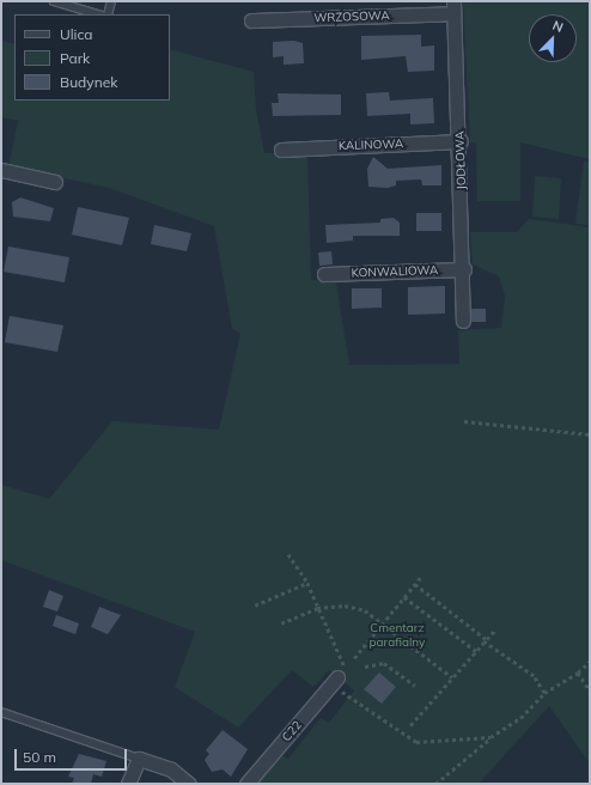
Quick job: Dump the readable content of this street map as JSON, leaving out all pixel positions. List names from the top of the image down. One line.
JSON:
{"streets":{"street":["WRZOSOWA","KALINOWA","JODŁOWA","KONWALIOWA","C22"]},"crossings":[["WRZOSOWA","JODŁOWA"],["KALINOWA","JODŁOWA"],["JODŁOWA","KONWALIOWA"]],"parks":["Cmentarz parafialny"],"legend":["Ulica","Park","Budynek"],"scale_bar":"50 m","north":"top right"}
